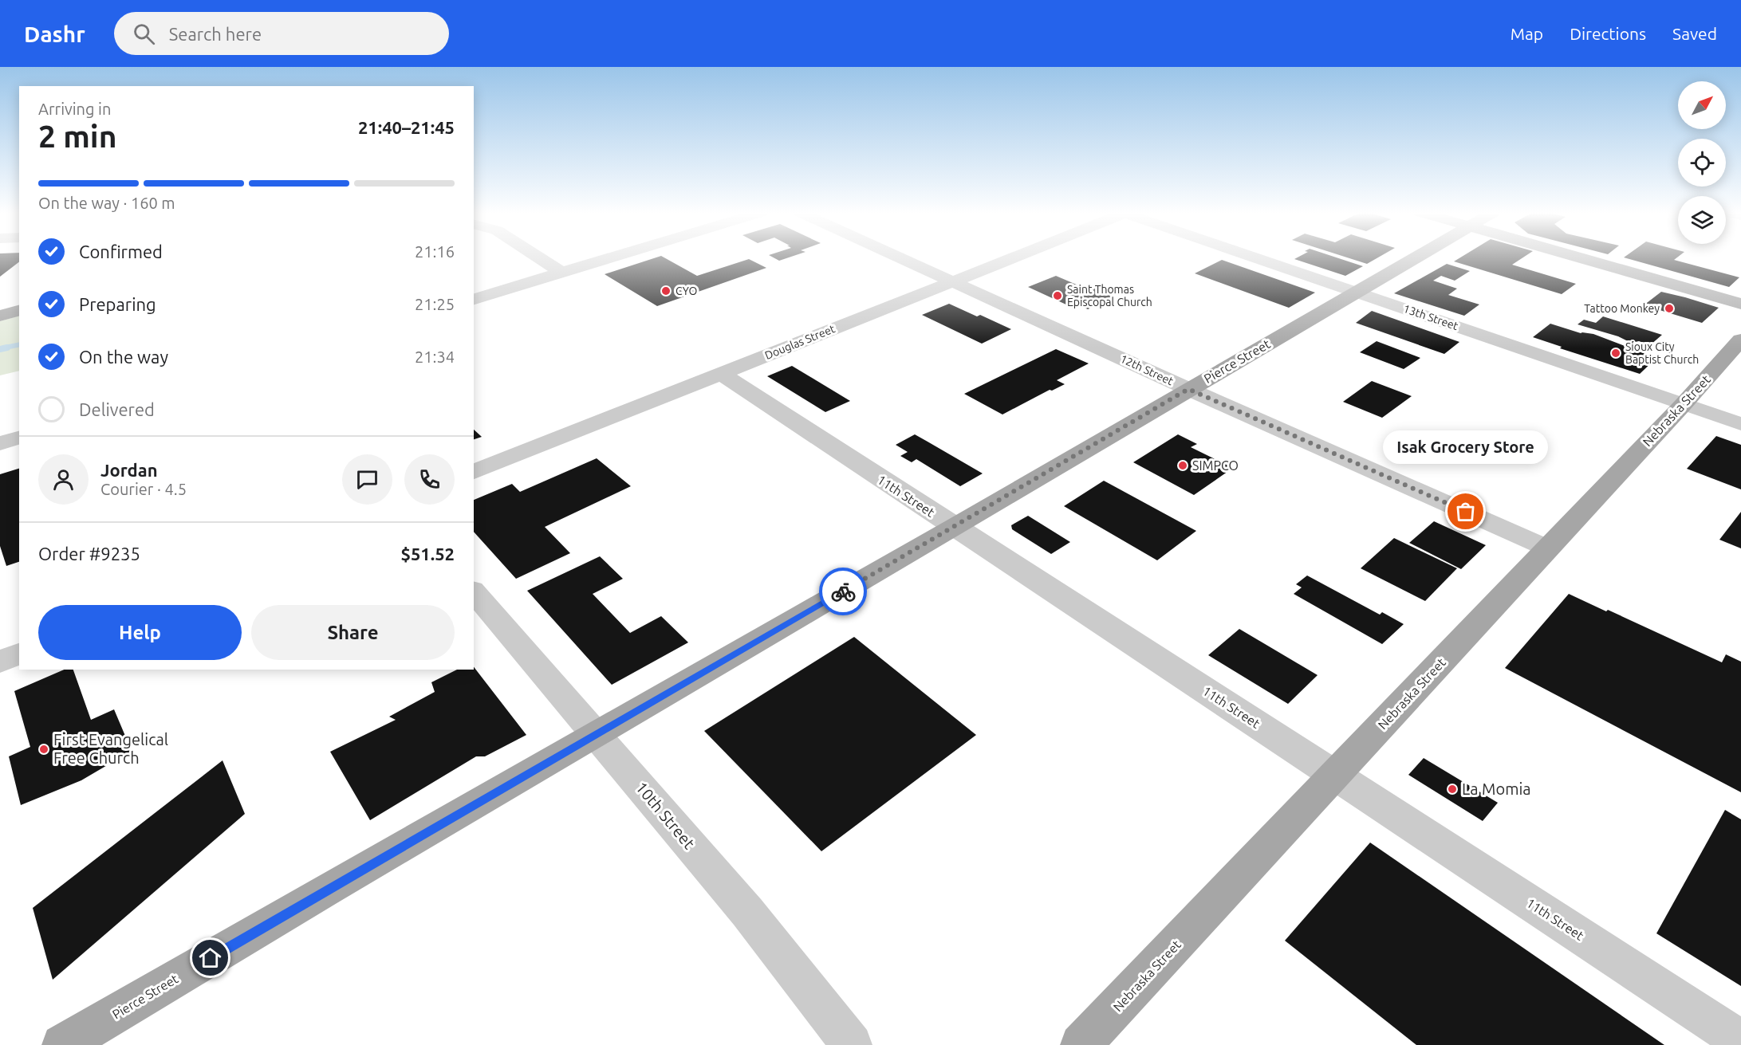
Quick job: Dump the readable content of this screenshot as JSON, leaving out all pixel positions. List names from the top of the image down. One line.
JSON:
{"streets":{"main road":["Pierce Street","Nebraska Street"],"street":["13th Street","Douglas Street","12th Street","11th Street","10th Street"]},"crossings":[["13th Street","Pierce Street"],["13th Street","Nebraska Street"],["Douglas Street","12th Street"],["Douglas Street","11th Street"],["Pierce Street","12th Street"],["Pierce Street","11th Street"],["Pierce Street","10th Street"],["12th Street","Nebraska Street"],["Nebraska Street","11th Street"]],"places":["CYO","Saint Thomas Episcopal Church","Tattoo Monkey","Sioux City Baptist Church","SIMPCO","Isak Grocery Store","First Evangelical Free Church","La Momia"],"north":"top right","page":{"header":"Dashr","search":"Search here","nav":["Map","Directions","Saved"],"heading":["2 min","Arriving in","21:40–21:45"],"panel":["Jordan","Courier · 4.5","Order #9235","$51.52"],"bar":"On the way · 160 m","list":[["Confirmed","21:16"],["Preparing","21:25"],["On the way","21:34"],"Delivered"],"bubble":"Isak Grocery Store","buttons":["Help","Share"]}}
